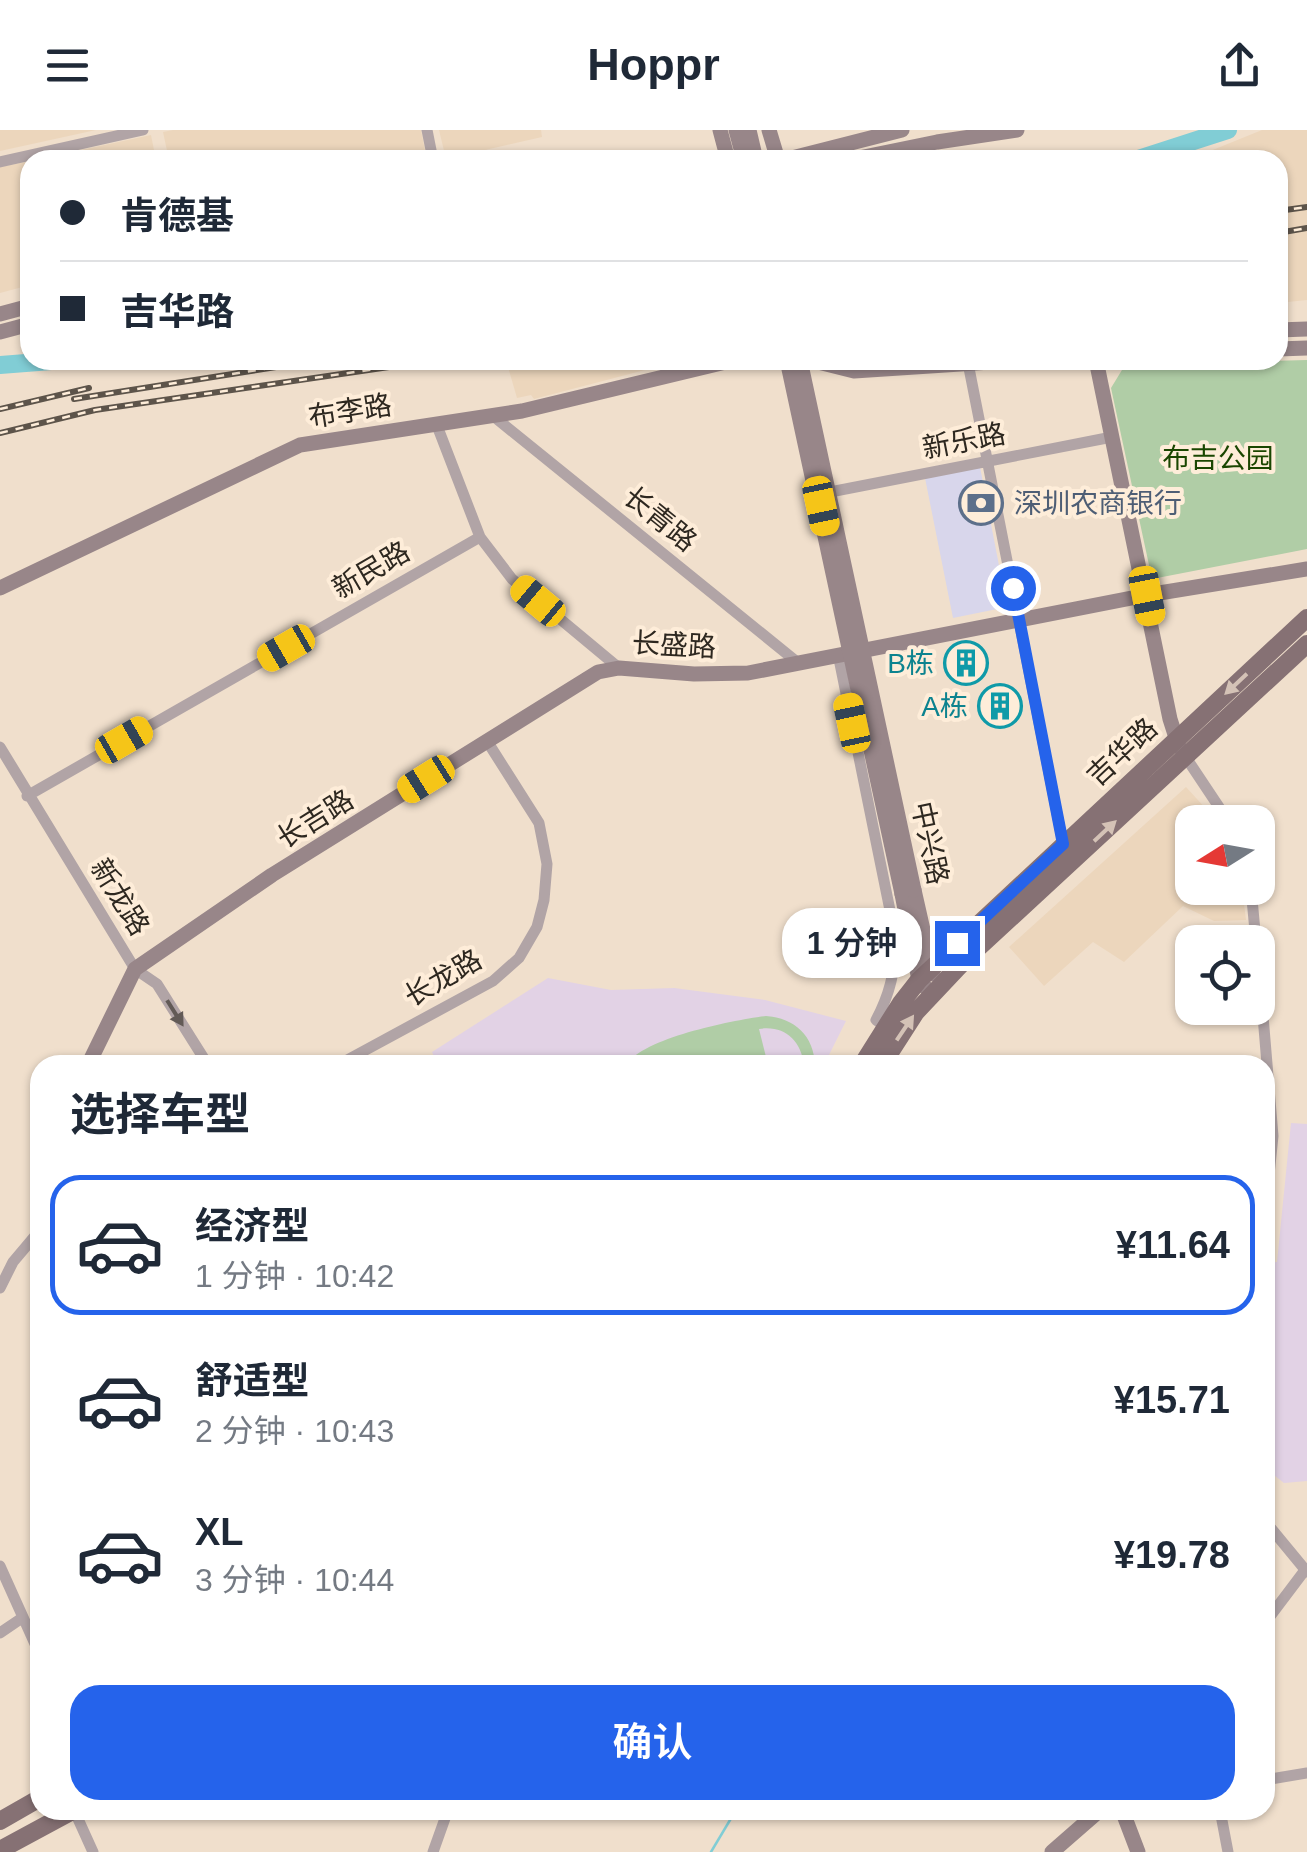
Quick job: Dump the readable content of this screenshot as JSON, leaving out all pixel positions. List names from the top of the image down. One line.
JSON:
{"streets":{"main road":["布李路","长盛路","吉华路","长吉路","中兴路"],"street":["新乐路","长青路","新民路","新龙路","长龙路"]},"crossings":[["布李路","长青路"],["布李路","长盛路"],["长青路","长盛路"],["新民路","长盛路"],["新民路","新龙路"],["长盛路","长吉路"],["吉华路","中兴路"],["长吉路","新龙路"],["长吉路","长龙路"]],"parks":["布吉公园"],"places":{"bank":["深圳农商银行"],"building":["B栋","A栋"]},"north":"left","page":{"header":"Hoppr","banner":["肯德基","吉华路"],"bubble":"1 分钟","heading":"选择车型","list":[{"name":"经济型","note":"1 分钟 · 10:42","value":"¥11.64"},{"name":"舒适型","note":"2 分钟 · 10:43","value":"¥15.71"},{"name":"XL","note":"3 分钟 · 10:44","value":"¥19.78"}],"buttons":"确认"}}
